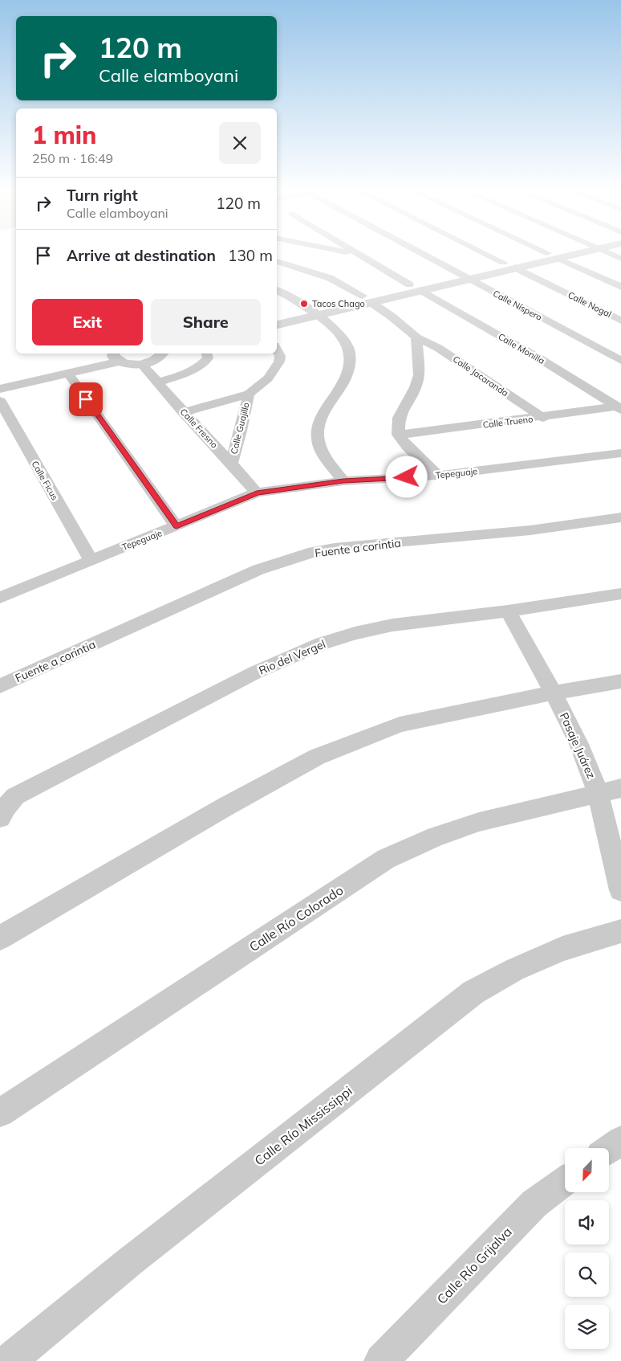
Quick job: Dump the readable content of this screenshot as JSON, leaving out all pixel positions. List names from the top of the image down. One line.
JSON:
{"streets":{"street":["Calle Nogal","Calle Níspero","Calle Monilla","Calle Jacaranda","Calle Trueno","Calle Fresno","Calle Guajillo","Tepeguaje","Calle Ficus","Fuente a corintia","Rio del Vergel","Pasaje Juárez","Calle Río Colorado","Calle Río Mississippi","Calle Río Grijalva"]},"crossings":[["Calle Monilla","Calle Trueno"],["Calle Jacaranda","Calle Trueno"],["Calle Fresno","Calle Guajillo"],["Calle Fresno","Tepeguaje"],["Tepeguaje","Calle Ficus"],["Rio del Vergel","Pasaje Juárez"],["Pasaje Juárez","Calle Río Colorado"]],"places":["Tacos Chago"],"north":"bottom left","page":{"turn":["120 m","Calle elamboyani"],"heading":["1 min","250 m · 16:49"],"list":[{"name":"Turn right","note":"Calle elamboyani","value":"120 m"},{"name":"Arrive at destination","value":"130 m"}],"buttons":["Exit","Share"]}}
